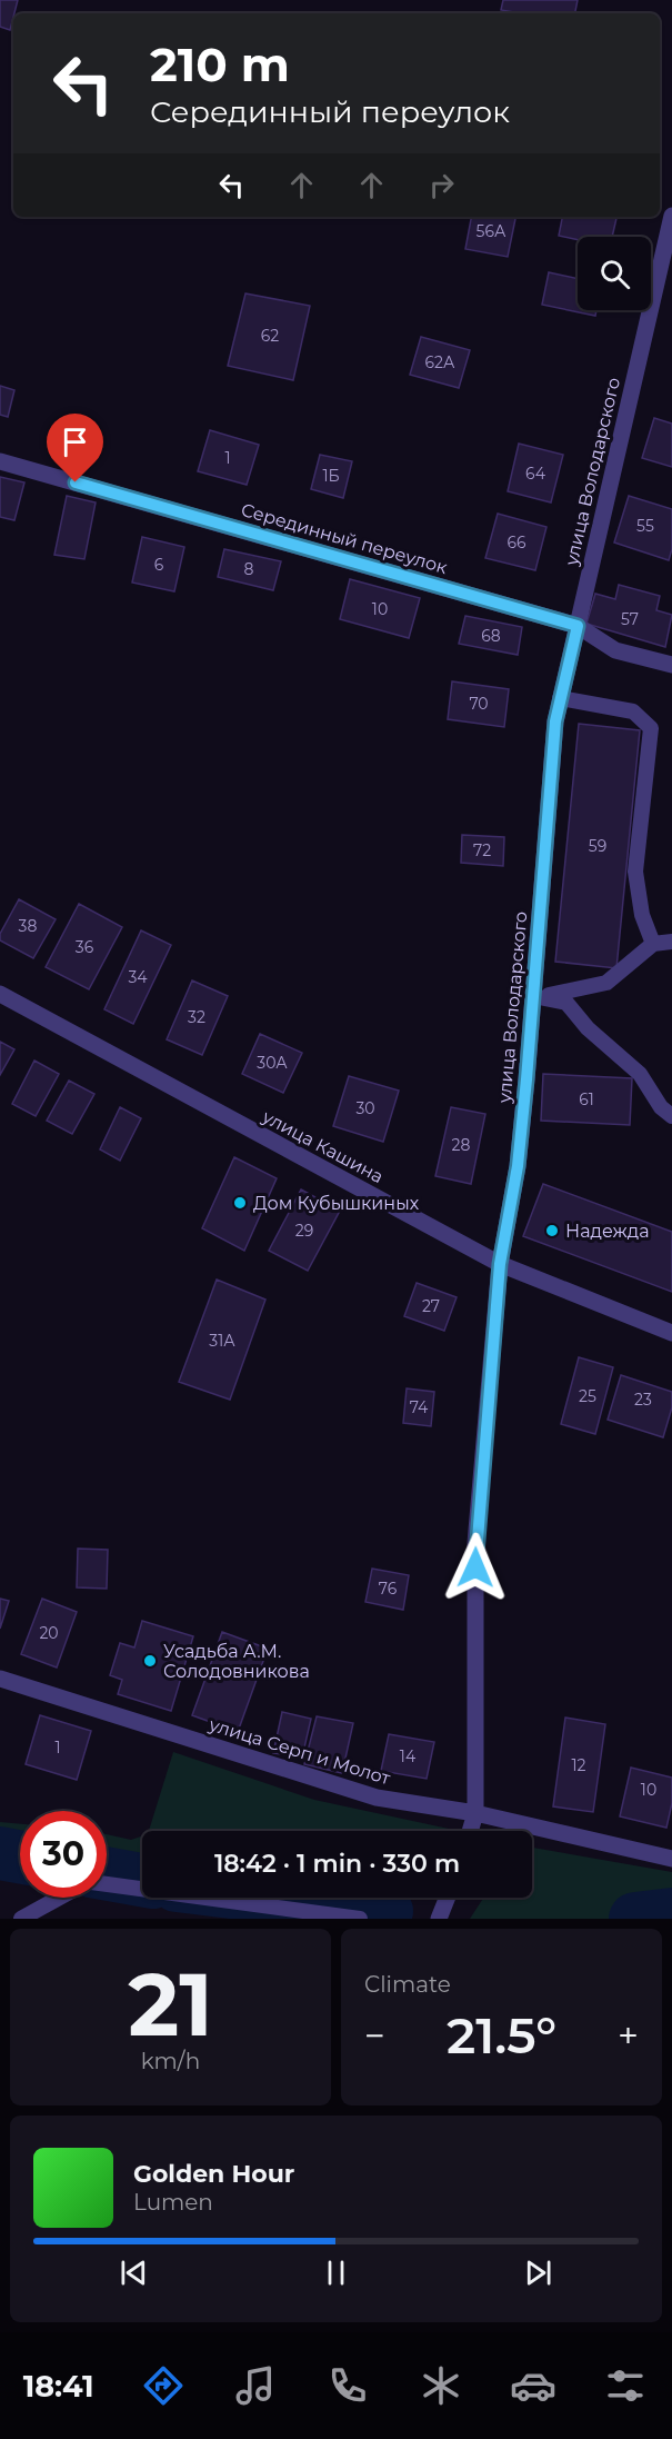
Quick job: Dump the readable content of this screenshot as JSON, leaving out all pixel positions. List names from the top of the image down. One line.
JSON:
{"streets":{"street":["улица Володарского","Серединный переулок","улица Кашина","улица Серп и Молот"]},"crossings":[["улица Володарского","Серединный переулок"],["улица Володарского","улица Кашина"],["улица Володарского","улица Серп и Молот"]],"places":["Дом Кубышкиных","Надежда","Усадьба А.М. Солодовникова"],"house_numbers":["56А","62","62А","1","64","1Б","55","66","6","8","10","57","68","70","59","72","38","36","34","32","30А","61","30","28","29","27","31А","25","23","74","76","20","1","14","12","10"],"page":{"turn":["210 m","Серединный переулок"],"limit":"30","trip":"18:42 · 1 min · 330 m","tile":[["21","km/h"],"Climate"],"heat":["−","21.5°","+"],"song":["Golden Hour","Lumen"],"tabs":"18:41"}}
